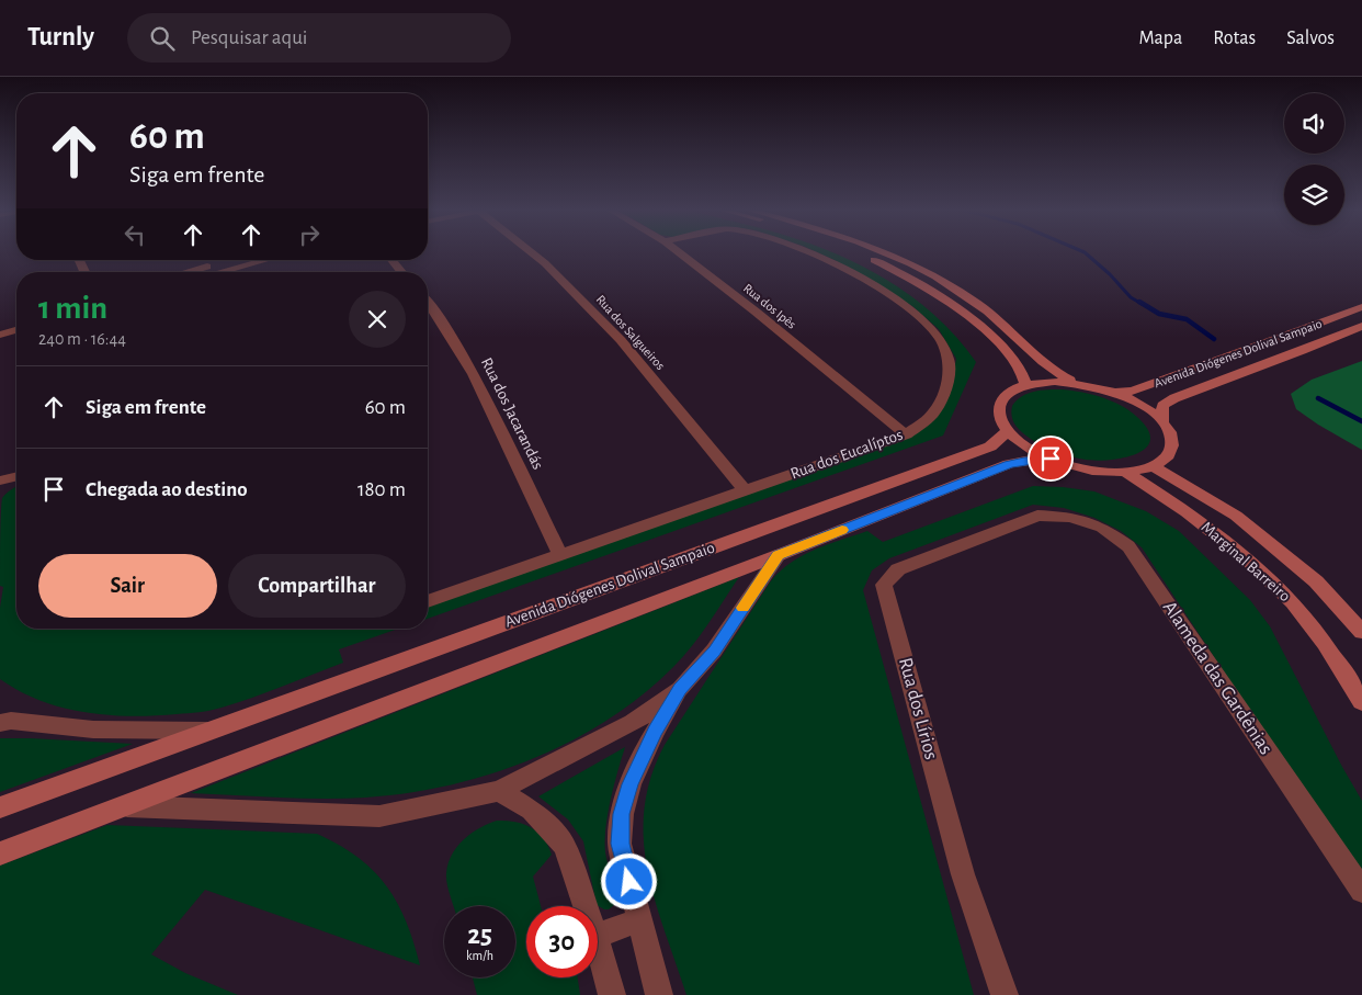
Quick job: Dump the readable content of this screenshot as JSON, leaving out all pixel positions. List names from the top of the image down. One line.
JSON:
{"streets":{"street":["Rua dos Ipês","Rua dos Salgueiros","Avenida Diógenes Dolival Sampaio","Rua dos Jacarandás","Rua dos Eucalíptos","Marginal Barreiro","Alameda das Gardênias","Rua dos Lírios"]},"crossings":[["Rua dos Ipês","Rua dos Eucalíptos"],["Rua dos Salgueiros","Rua dos Eucalíptos"],["Rua dos Jacarandás","Rua dos Eucalíptos"],["Alameda das Gardênias","Rua dos Lírios"]],"page":{"header":"Turnly","search":"Pesquisar aqui","nav":["Mapa","Rotas","Salvos"],"turn":["60 m","Siga em frente"],"heading":["1 min","240 m · 16:44"],"list":[{"name":"Siga em frente","value":"60 m"},{"name":"Chegada ao destino","value":"180 m"}],"buttons":["Sair","Compartilhar"],"speed":"25 km/h","limit":"30"}}
